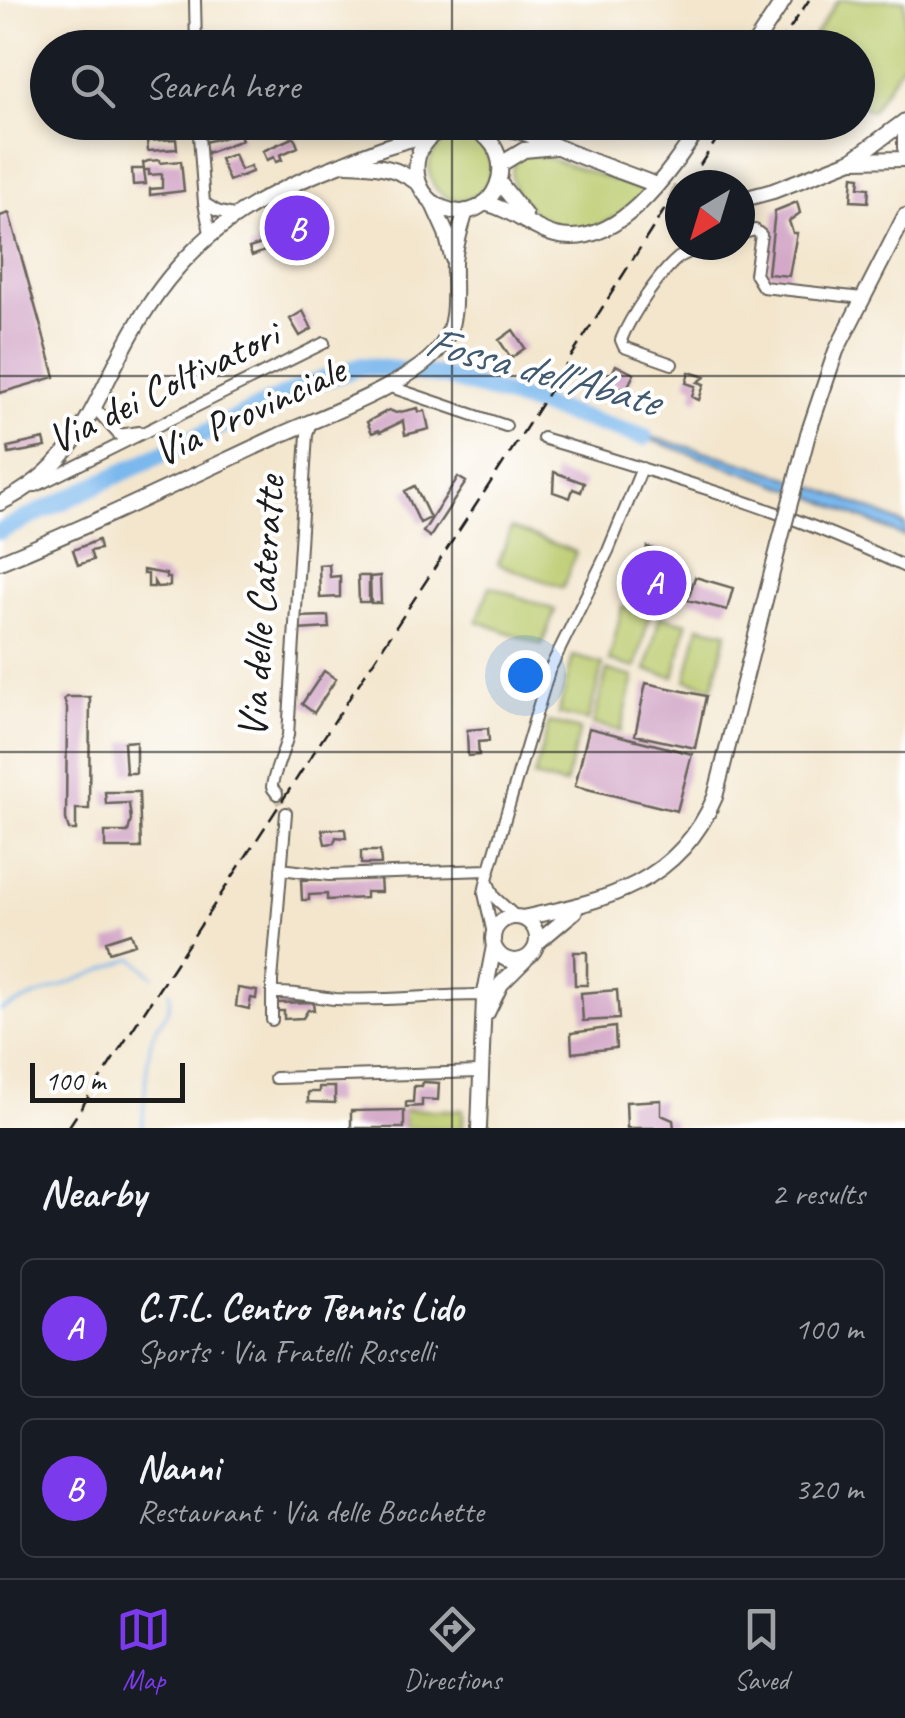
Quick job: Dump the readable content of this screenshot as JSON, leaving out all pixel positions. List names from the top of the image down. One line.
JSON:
{"streets":{"street":["Via dei Coltivatori","Via Provinciale","Via delle Cateratte"]},"crossings":[["Via Provinciale","Via delle Cateratte"]],"water":["Fossa dell'Abate"],"scale_bar":"100 m","north":"bottom left","page":{"search":"Search here","pins":["B","A"],"scale":"100 m","heading":["Nearby","2 results"],"list":[{"mark":"A","name":"C.T.L. Centro Tennis Lido","note":"Sports · Via Fratelli Rosselli","value":"100 m"},{"mark":"B","name":"Nanni","note":"Restaurant · Via delle Bocchette","value":"320 m"}],"nav":["Map","Directions","Saved"]}}
